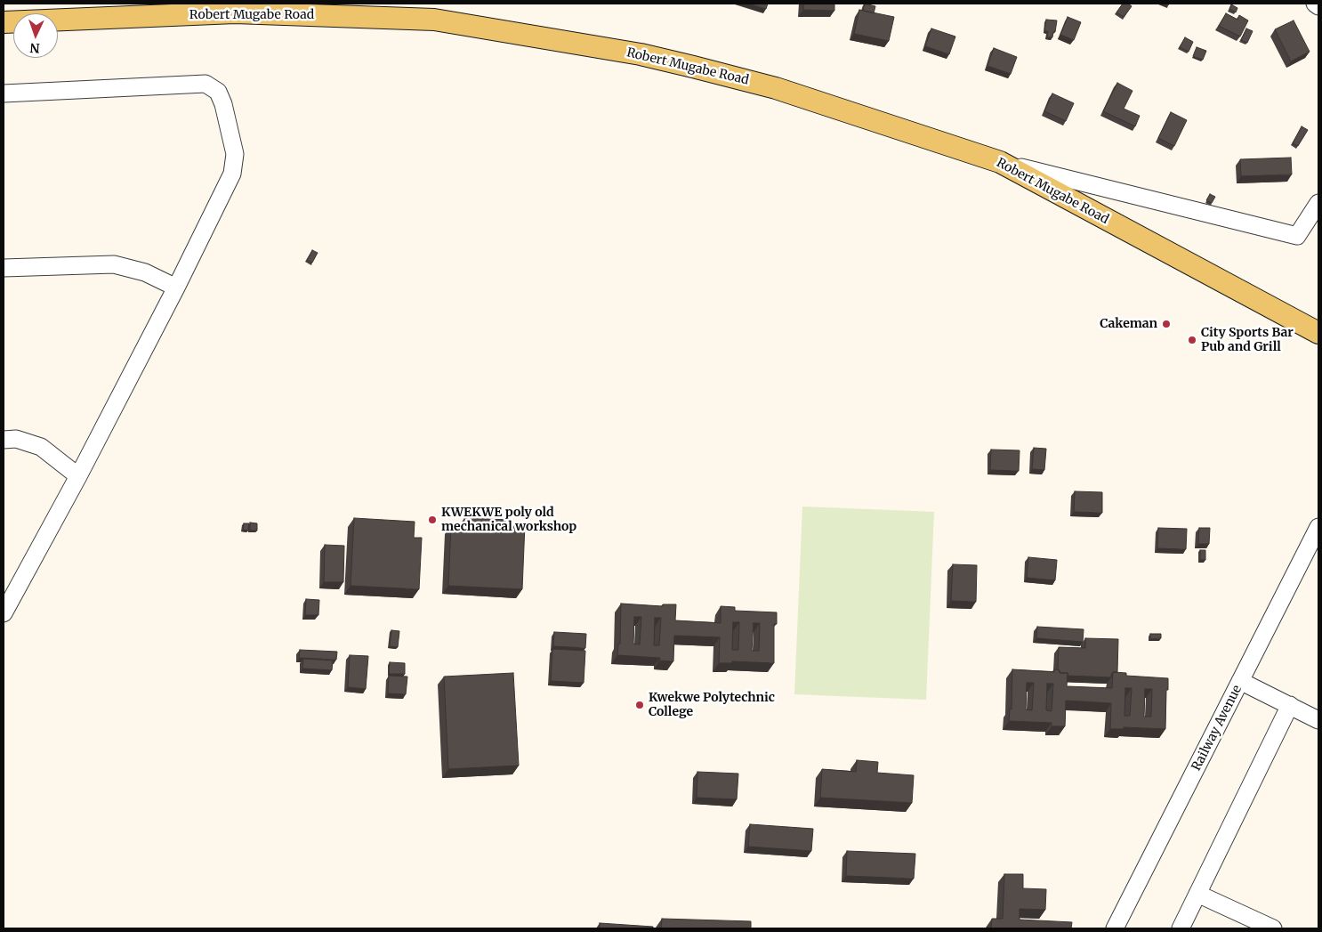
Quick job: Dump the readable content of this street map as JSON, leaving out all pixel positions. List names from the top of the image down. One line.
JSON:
{"streets":{"main road":["Robert Mugabe Road"],"street":["Railway Avenue"]},"places":["Cakeman","City Sports Bar Pub and Grill","KWEKWE poly old mechanical workshop","Kwekwe Polytechnic College"],"north":"bottom"}
